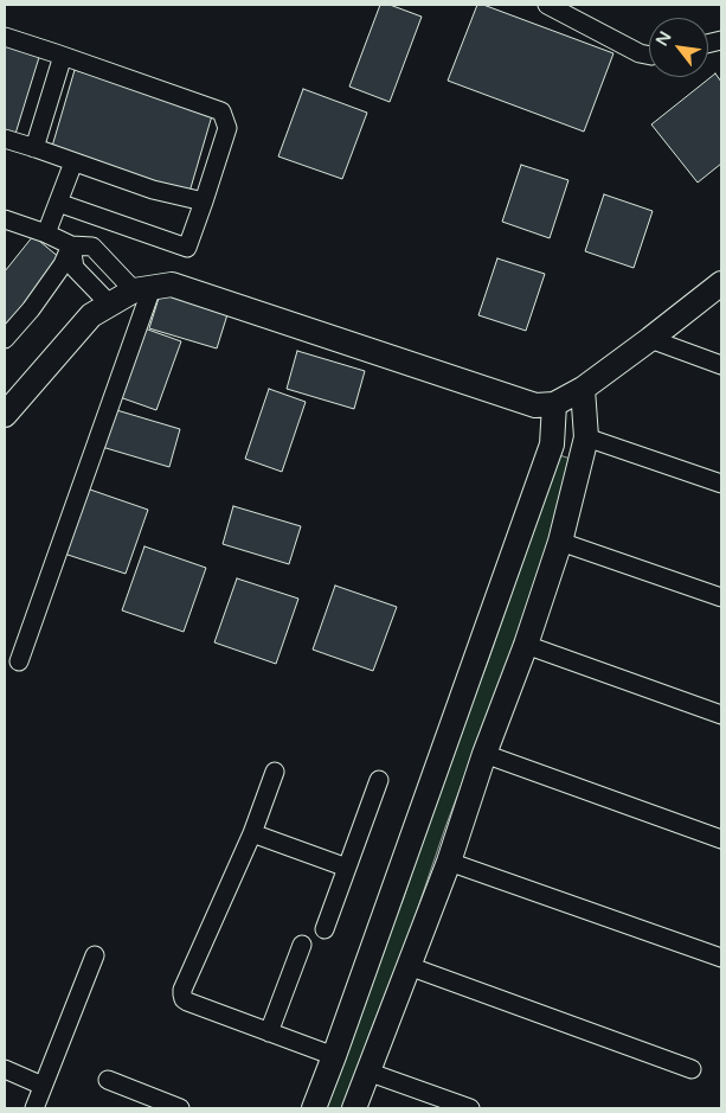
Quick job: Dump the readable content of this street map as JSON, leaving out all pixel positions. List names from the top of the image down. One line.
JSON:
{"north":"top left"}
